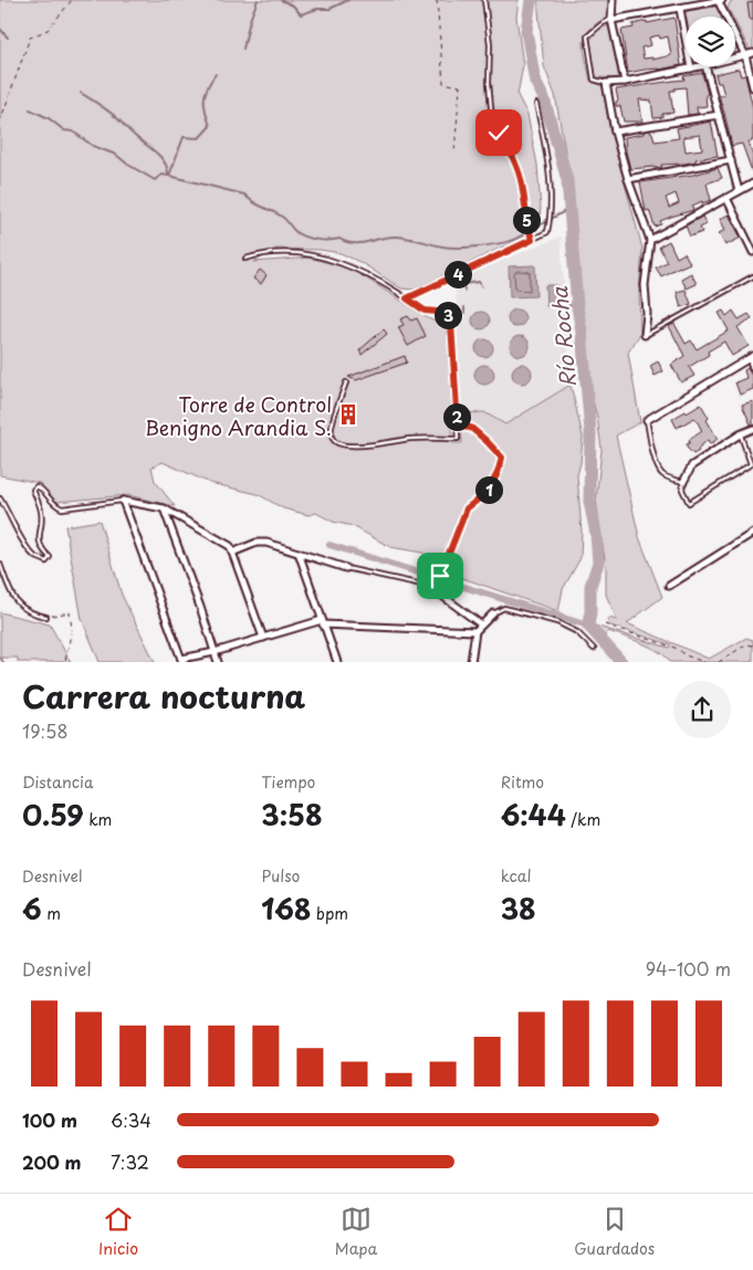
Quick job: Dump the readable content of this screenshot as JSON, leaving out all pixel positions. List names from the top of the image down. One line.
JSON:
{"water":["Río Rocha"],"places":{"building":["Torre de Control Benigno Arandia S."]},"page":{"pins":["5","4","3","2","1"],"heading":["Carrera nocturna","19:58"],"stats":[["Distancia","0.59 km"],["Tiempo","3:58"],["Ritmo","6:44 /km"],["Desnivel","6 m"],["Pulso","168 bpm"],["kcal","38"]],"chart":["Desnivel","94–100 m"],"list":[{"name":"100 m","note":"6:34"},{"name":"200 m","note":"7:32"}],"tabs":["Inicio","Mapa","Guardados"]}}
